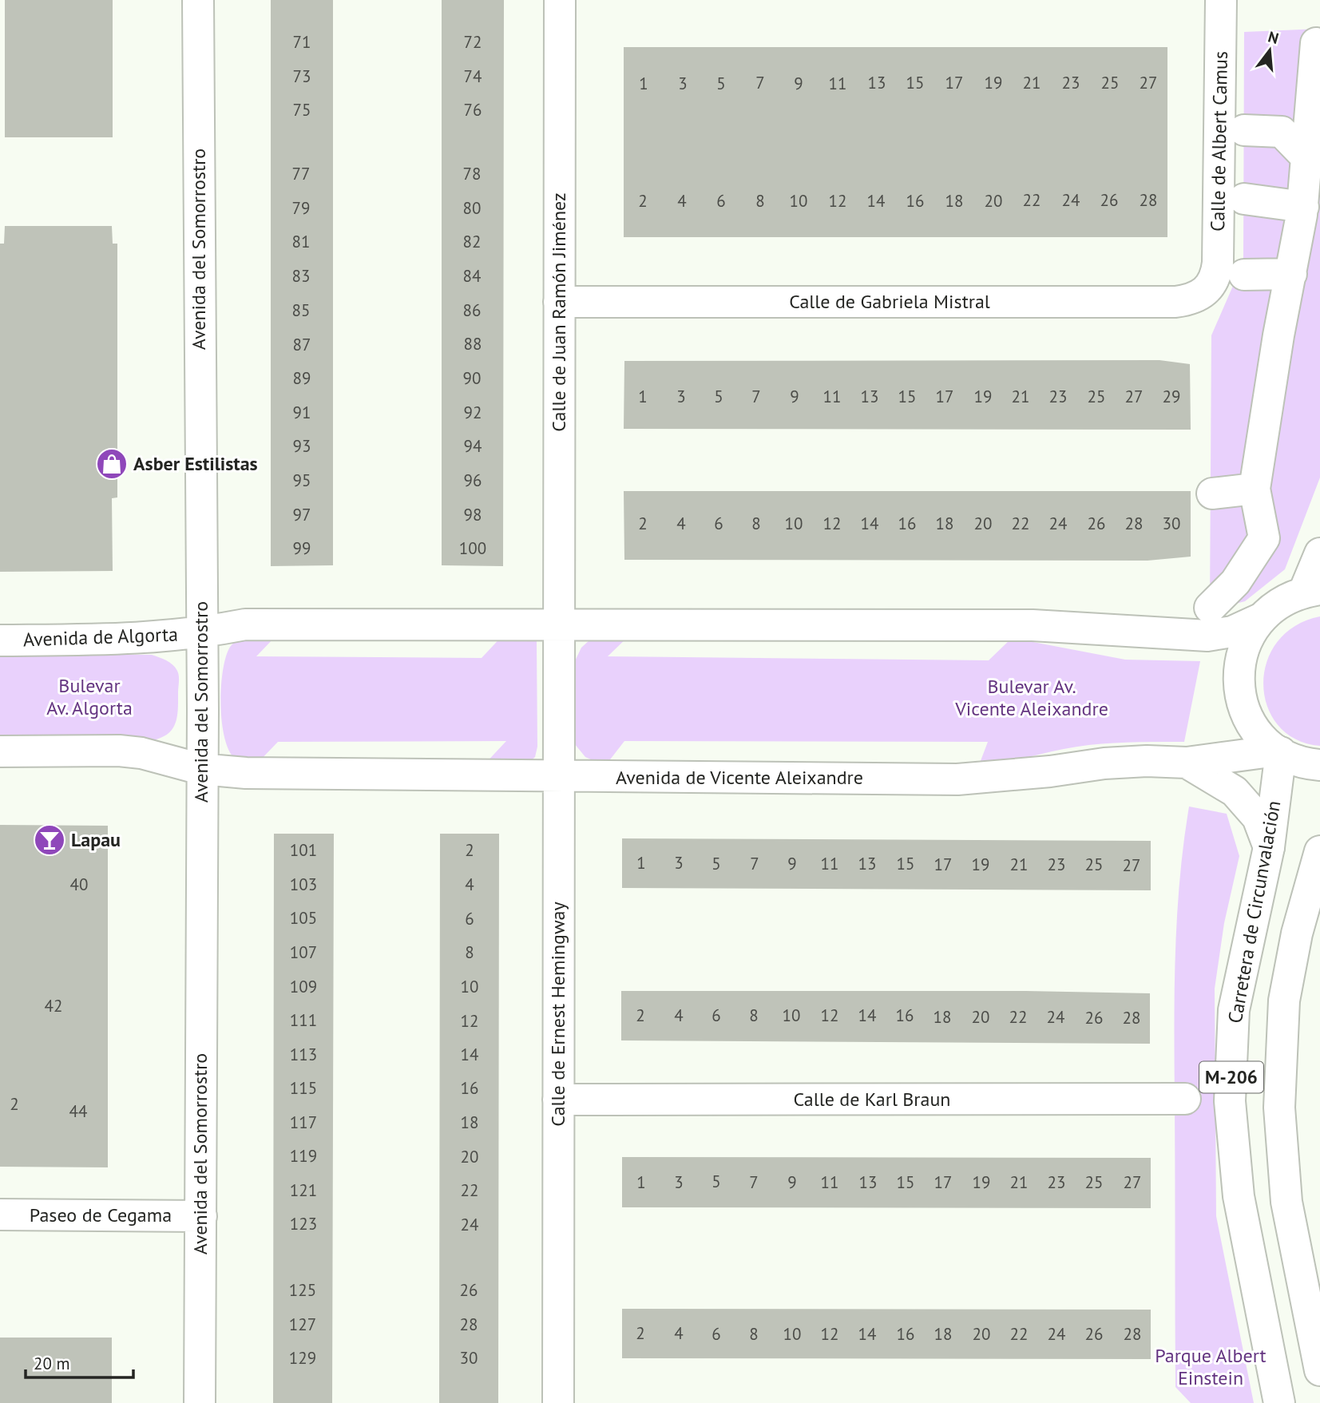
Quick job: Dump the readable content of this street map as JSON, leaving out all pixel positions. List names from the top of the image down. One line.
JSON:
{"streets":{"street":["Calle de Albert Camus","Avenida del Somorrostro","Calle de Gabriela Mistral","Calle de Juan Ramón Jiménez","Avenida de Algorta","Avenida de Vicente Aleixandre","Carretera de Circunvalación","Calle de Ernest Hemingway","M-206","Calle de Karl Braun","Paseo de Cegama"]},"crossings":[["Calle de Albert Camus","Calle de Gabriela Mistral"],["Avenida del Somorrostro","Avenida de Algorta"],["Avenida del Somorrostro","Avenida de Vicente Aleixandre"],["Avenida del Somorrostro","Paseo de Cegama"],["Calle de Gabriela Mistral","Calle de Juan Ramón Jiménez"],["Calle de Juan Ramón Jiménez","Calle de Ernest Hemingway"],["Avenida de Vicente Aleixandre","Carretera de Circunvalación"],["Avenida de Vicente Aleixandre","Calle de Ernest Hemingway"],["Calle de Ernest Hemingway","Calle de Karl Braun"]],"parks":["Bulevar Av. Algorta","Bulevar Av. Vicente Aleixandre","Parque Albert Einstein"],"places":{"shop":["Asber Estilistas"],"bar":["Lapau"]},"house_numbers":["71","72","73","74","7","13","15","17","19","21","23","25","27","1","3","5","9","11","75","76","77","78","22","24","26","28","2","4","6","8","10","12","14","16","18","20","79","80","81","82","83","84","85","86","88","87","89","90","1","3","5","7","9","11","13","15","17","19","21","23","25","27","29","91","92","93","94","95","96","97","98","2","4","6","8","10","12","14","16","18","20","22","24","26","28","30","99","100","101","2","1","3","5","7","9","11","13","15","17","19","21","23","25","27","40","103","4","105","6","107","8","109","10","42","2","4","6","8","10","12","14","16","18","20","22","24","26","28","111","12","113","14","115","16","2","44","117","18","119","20","5","1","3","7","9","11","13","15","17","19","21","23","25","27","121","22","123","24","125","26","127","28","2","4","6","8","10","12","14","16","18","20","22","24","26","28","129","30"],"scale_bar":"20 m","north":"top"}
